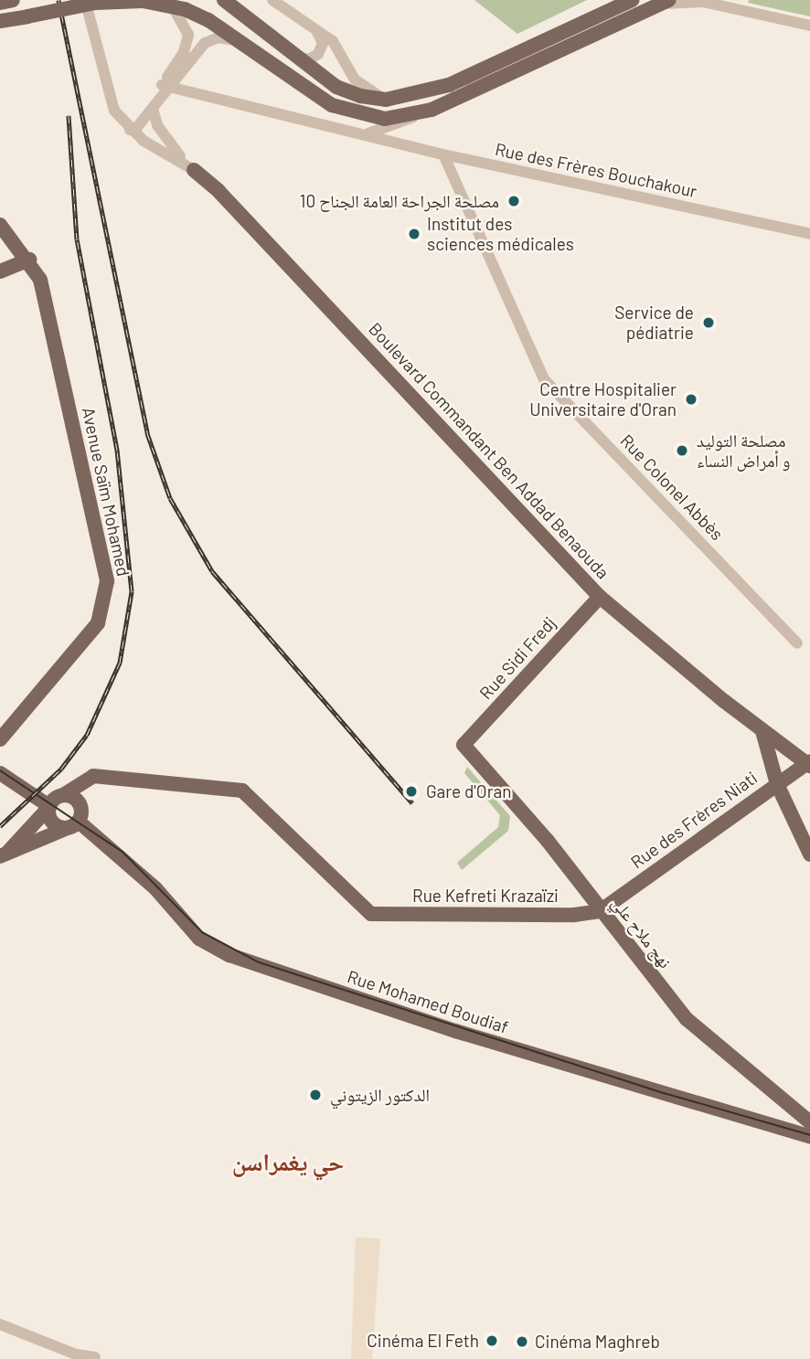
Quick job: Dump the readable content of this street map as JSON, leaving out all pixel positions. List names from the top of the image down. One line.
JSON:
{"streets":{"main road":["Boulevard Commandant Ben Addad Benaouda","Avenue Saïm Mohamed","Rue Sidi Fredj","Rue des Frères Niati","Rue Kefreti Krazaïzi","نهج ملاح علي","Rue Mohamed Boudiaf"],"street":["Rue des Frères Bouchakour","Rue Colonel Abbès"]},"crossings":[["Rue des Frères Bouchakour","Rue Colonel Abbès"],["Boulevard Commandant Ben Addad Benaouda","Rue Sidi Fredj"],["Boulevard Commandant Ben Addad Benaouda","Rue des Frères Niati"],["Rue Sidi Fredj","نهج ملاح علي"],["Rue des Frères Niati","Rue Kefreti Krazaïzi"],["Rue des Frères Niati","نهج ملاح علي"],["Rue Kefreti Krazaïzi","نهج ملاح علي"]],"districts":["حي يغمراسن"],"places":["مصلحة الجراحة العامة الجناح 10","Institut des sciences médicales","Service de pédiatrie","Centre Hospitalier Universitaire d'Oran","مصلحة التوليد و أمراض النساء","Gare d'Oran","الدكتور الزيتوني","Cinéma El Feth","Cinéma Maghreb"]}
